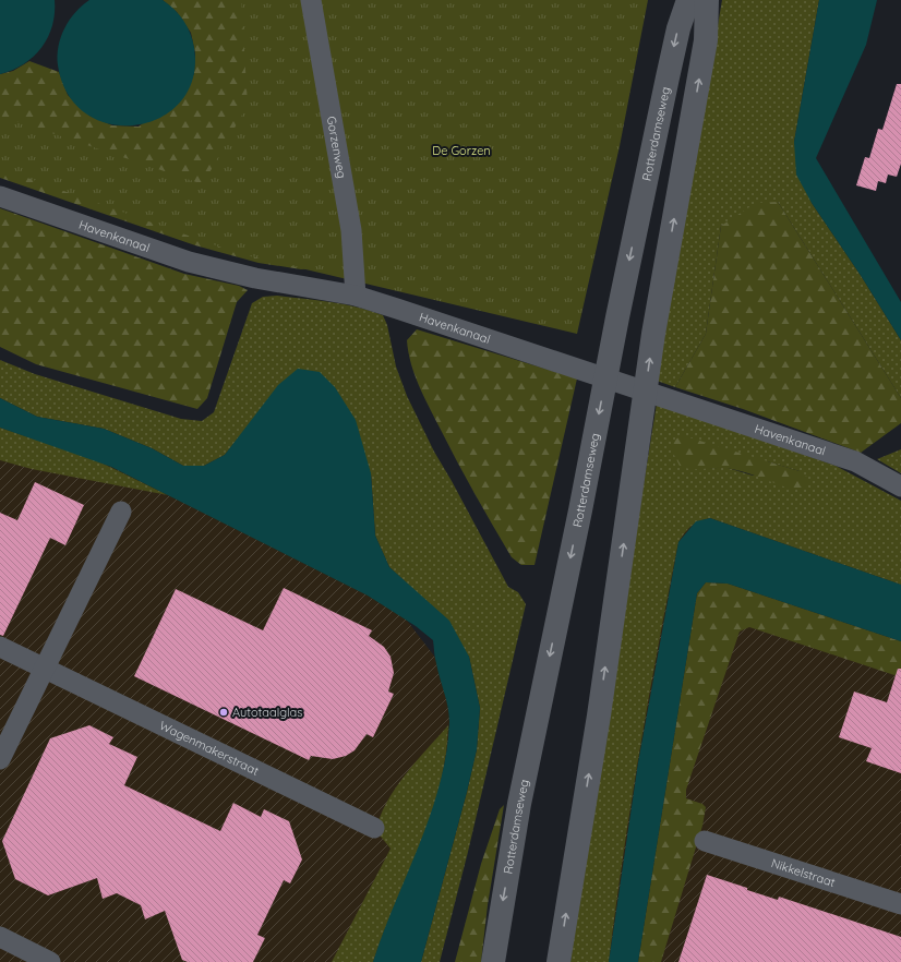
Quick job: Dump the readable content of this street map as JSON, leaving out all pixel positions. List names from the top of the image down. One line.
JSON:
{"streets":{"main road":["Rotterdamseweg"],"street":["Gorzenweg","Havenkanaal","Wagenmakerstraat","Nikkelstraat"]},"crossings":[["Gorzenweg","Havenkanaal"]],"parks":["De Gorzen"],"places":["Autotaalglas"]}
